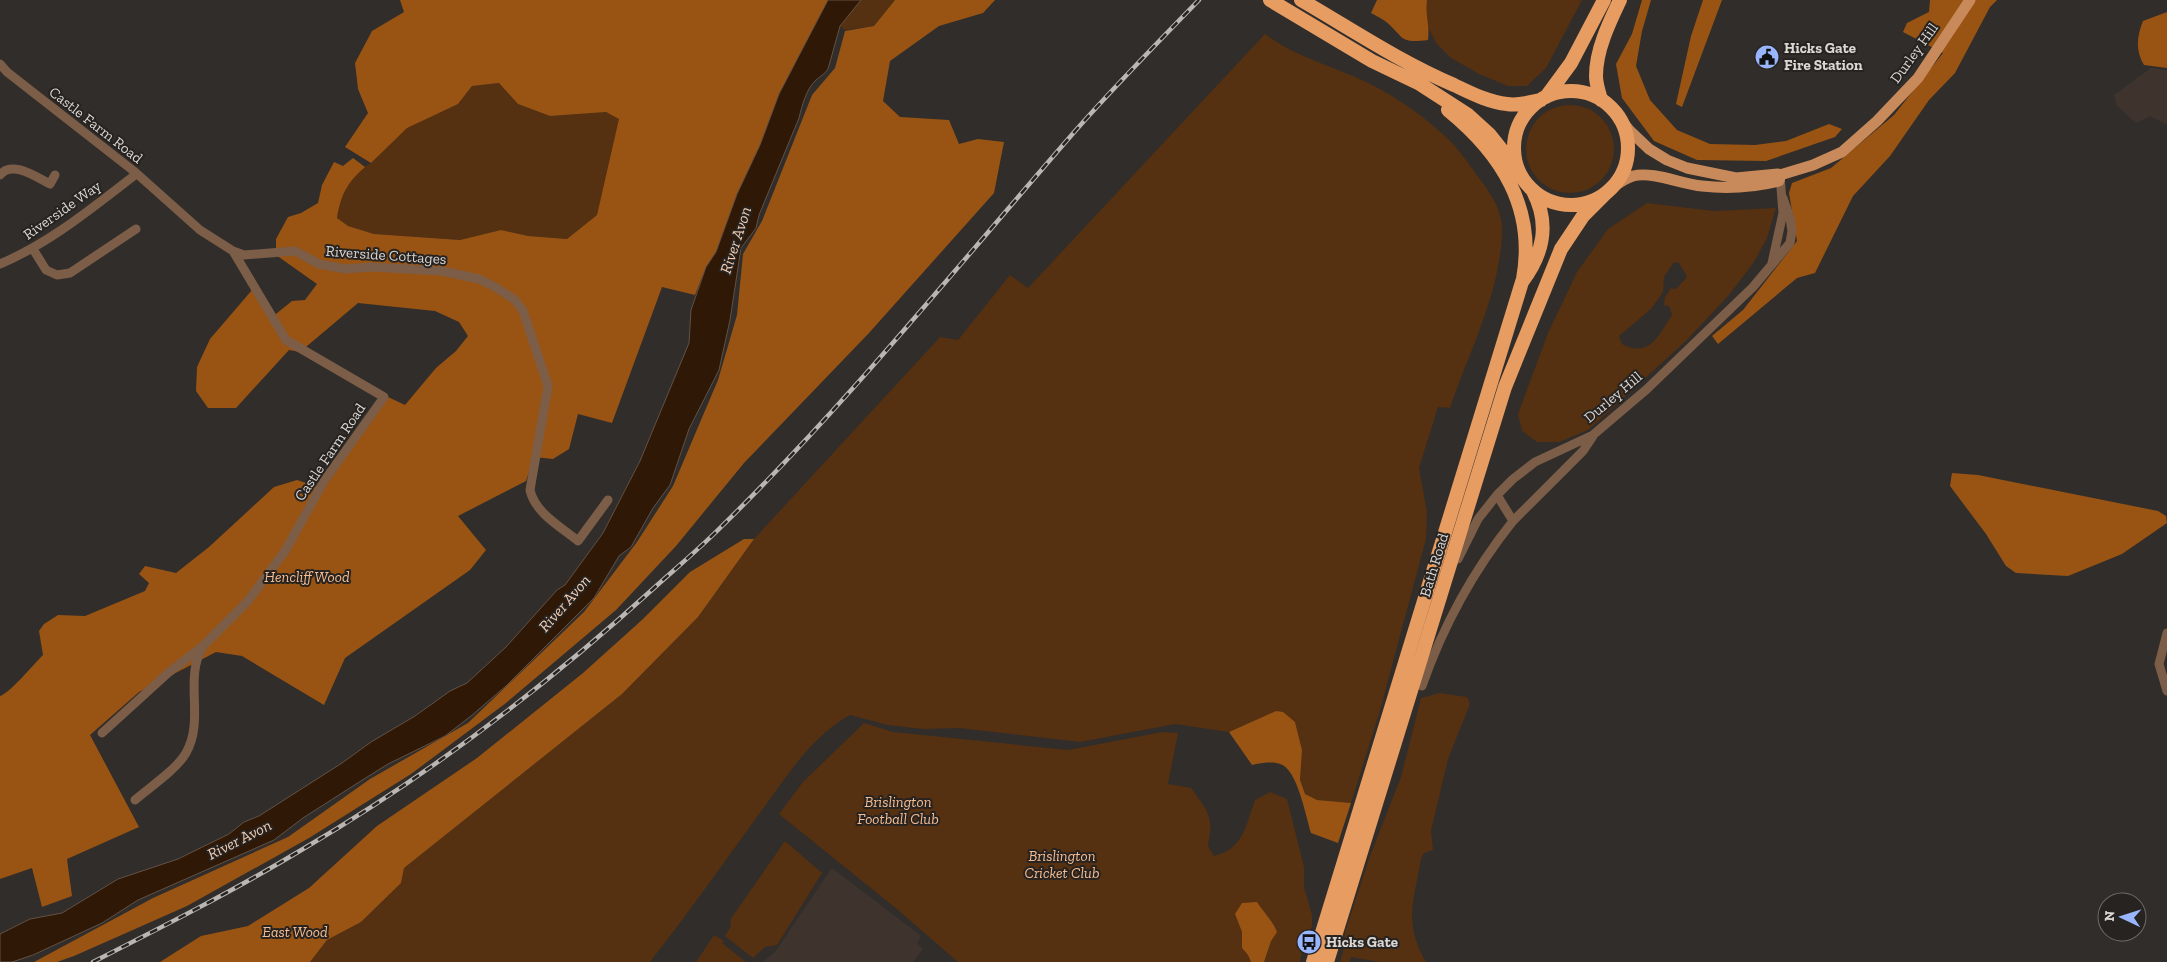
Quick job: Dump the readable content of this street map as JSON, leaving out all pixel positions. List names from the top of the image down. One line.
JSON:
{"streets":{"highway":["Bath Road"],"main road":["Durley Hill"],"street":["Castle Farm Road","Riverside Way","Riverside Cottages"]},"crossings":[["Durley Hill","Bath Road"],["Castle Farm Road","Riverside Way"],["Castle Farm Road","Riverside Cottages"]],"water":["River Avon"],"parks":["Hencliff Wood","Brislington Football Club","Brislington Cricket Club","East Wood"],"places":{"public building":["Hicks Gate Fire Station"],"bus stop":["Hicks Gate"]},"north":"left"}
